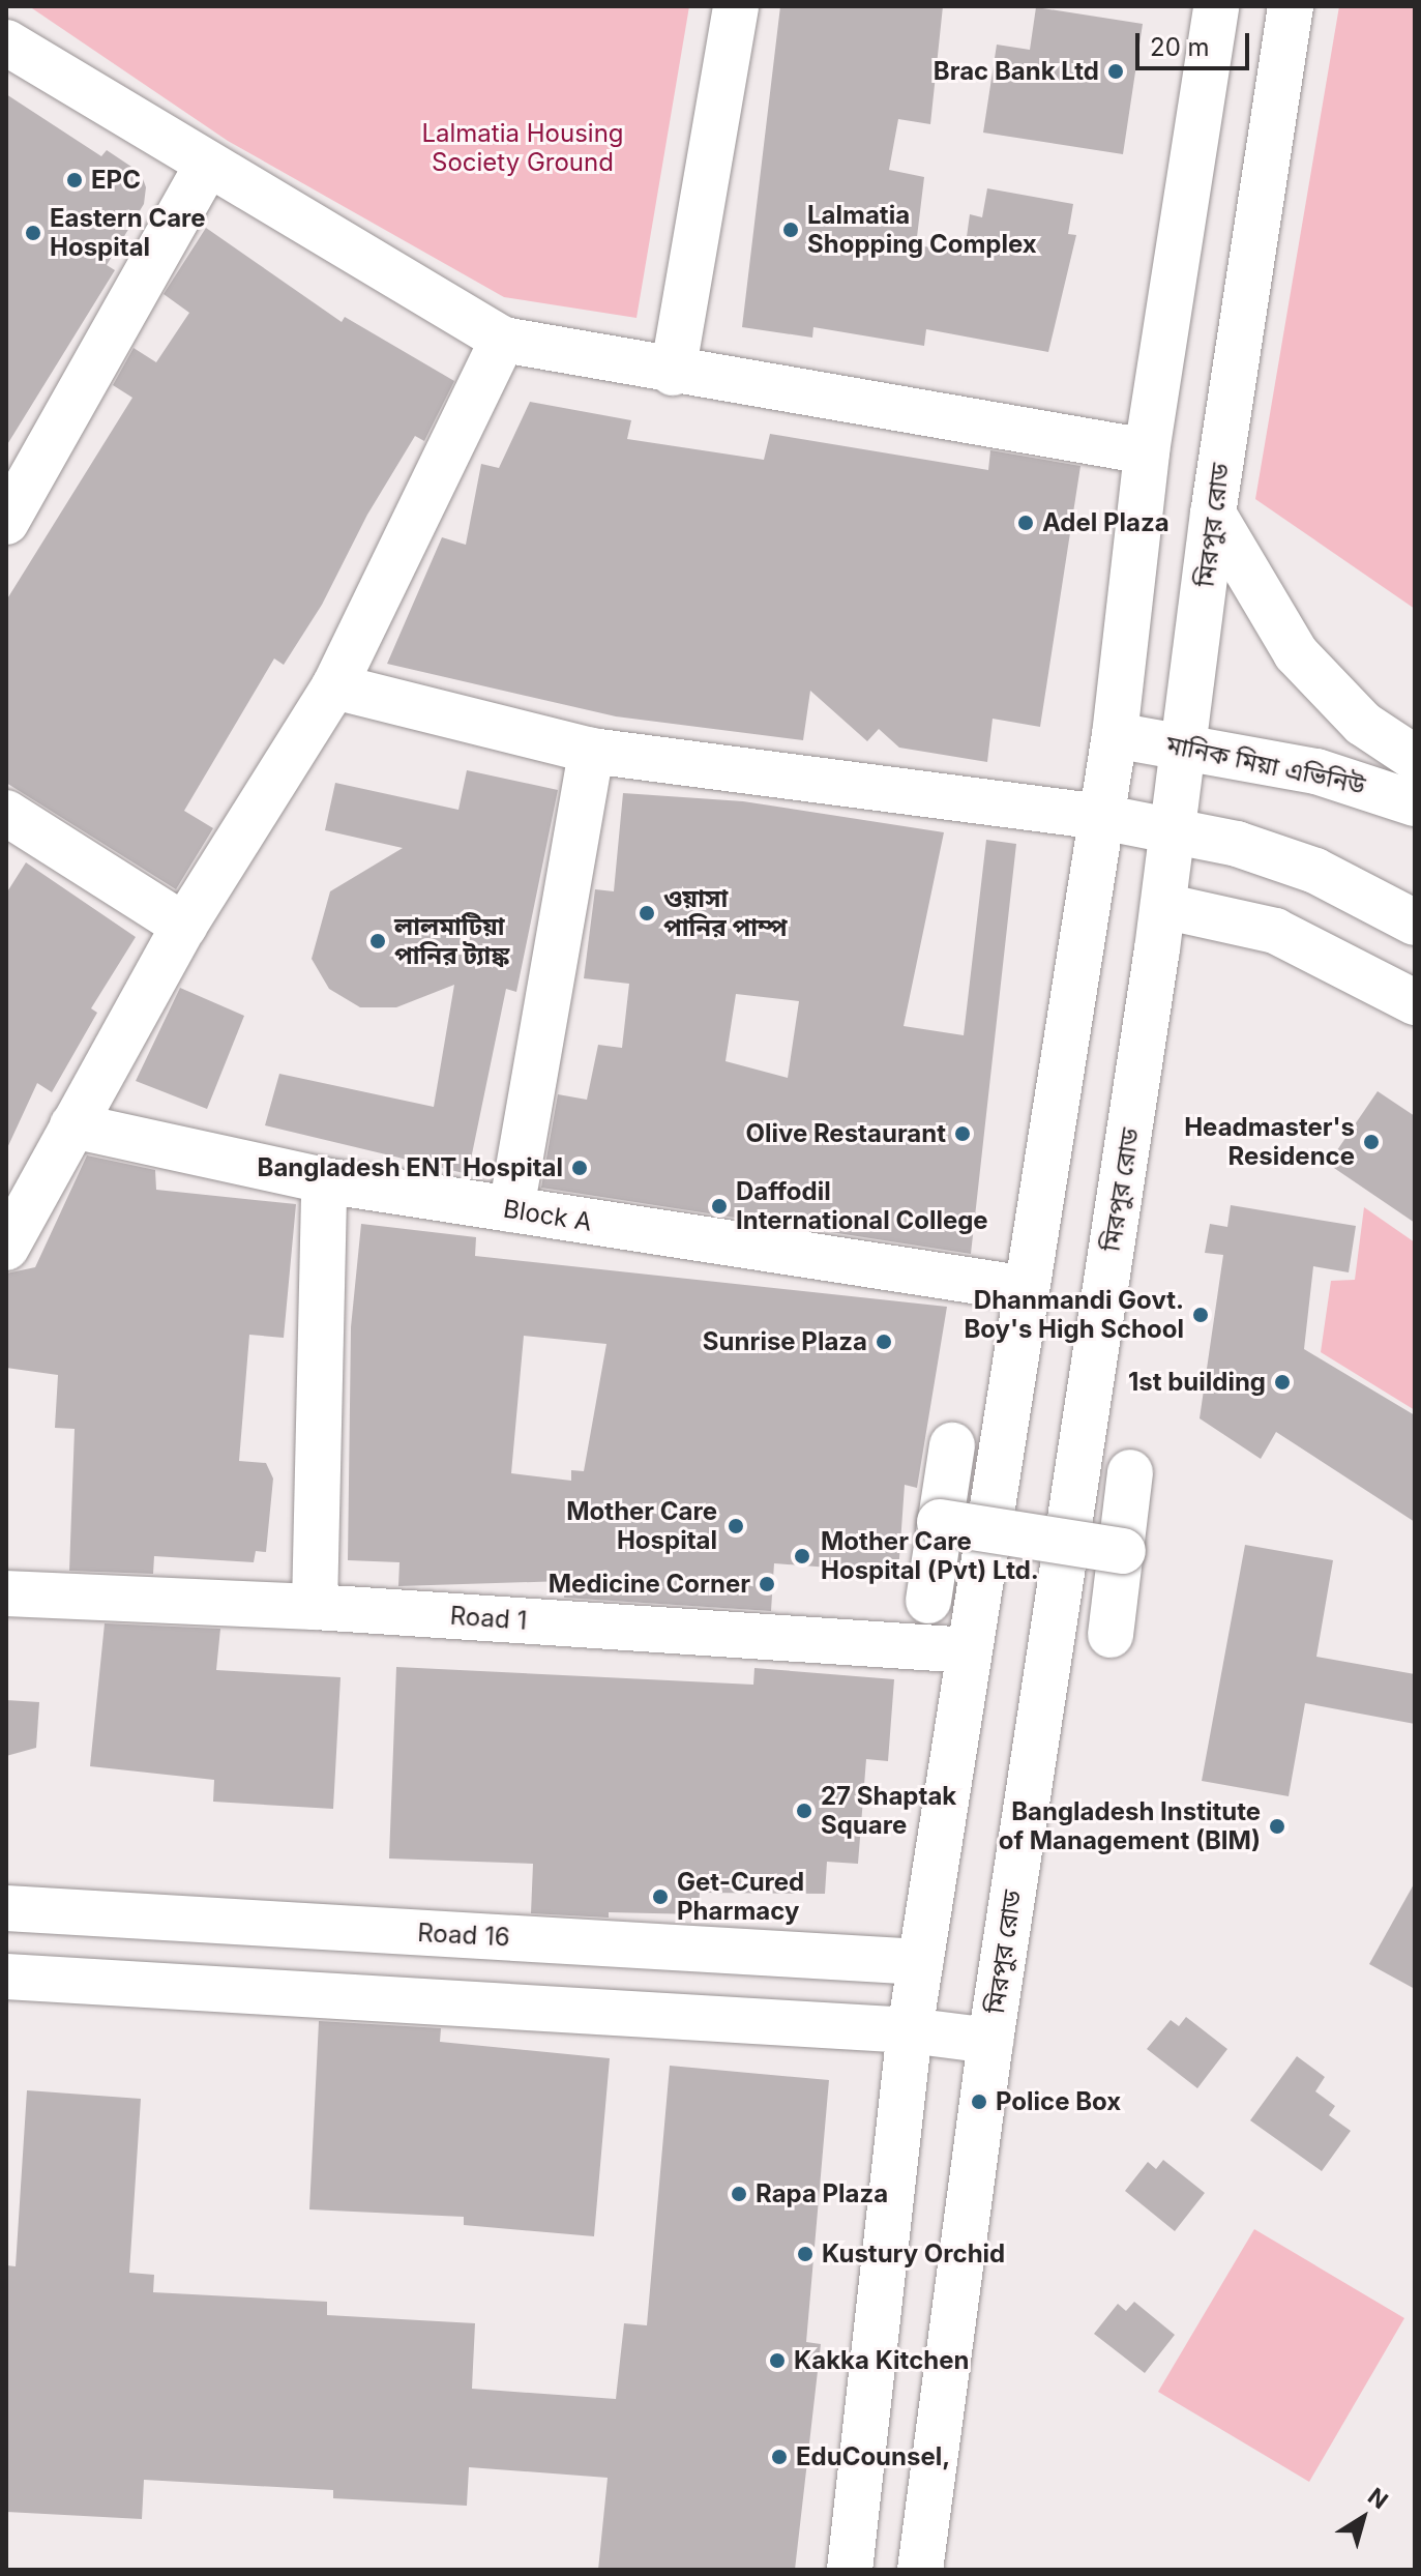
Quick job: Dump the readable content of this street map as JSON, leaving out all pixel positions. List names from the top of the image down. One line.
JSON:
{"streets":{"main road":["মিরপুর রোড","মানিক মিয়া এভিনিউ","Block A","Road 1","Road 16"]},"crossings":[["মিরপুর রোড","মানিক মিয়া এভিনিউ"]],"parks":["Lalmatia Housing Society Ground"],"places":["Brac Bank Ltd","EPC","Lalmatia Shopping Complex","Eastern Care Hospital","Adel Plaza","ওয়াসা পানির পাম্প","লালমাটিয়া পানির ট্যাঙ্ক","Olive Restaurant","Headmaster's Residence","Bangladesh ENT Hospital","Daffodil International College","Dhanmandi Govt. Boy's High School","Sunrise Plaza","1st building","Mother Care Hospital","Mother Care Hospital (Pvt) Ltd.","Medicine Corner","27 Shaptak Square","Bangladesh Institute of Management (BIM)","Get-Cured Pharmacy","Police Box","Rapa Plaza","Kustury Orchid","Kakka Kitchen","EduCounsel,"],"scale_bar":"20 m","north":"top right"}
